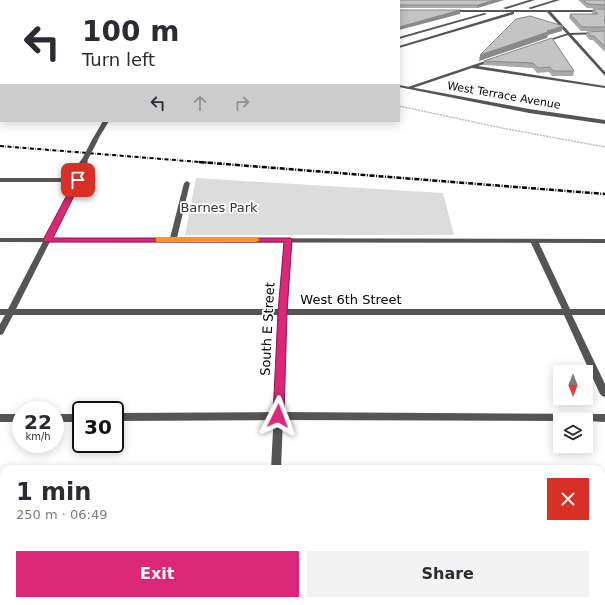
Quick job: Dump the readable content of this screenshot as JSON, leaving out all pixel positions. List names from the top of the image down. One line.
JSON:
{"streets":{"street":["West Terrace Avenue","West 6th Street","South E Street"]},"crossings":[["West 6th Street","South E Street"]],"parks":["Barnes Park"],"north":"bottom","page":{"turn":["100 m","Turn left"],"speed":"22 km/h","limit":"30","heading":["1 min","250 m · 06:49"],"buttons":["Exit","Share"]}}
